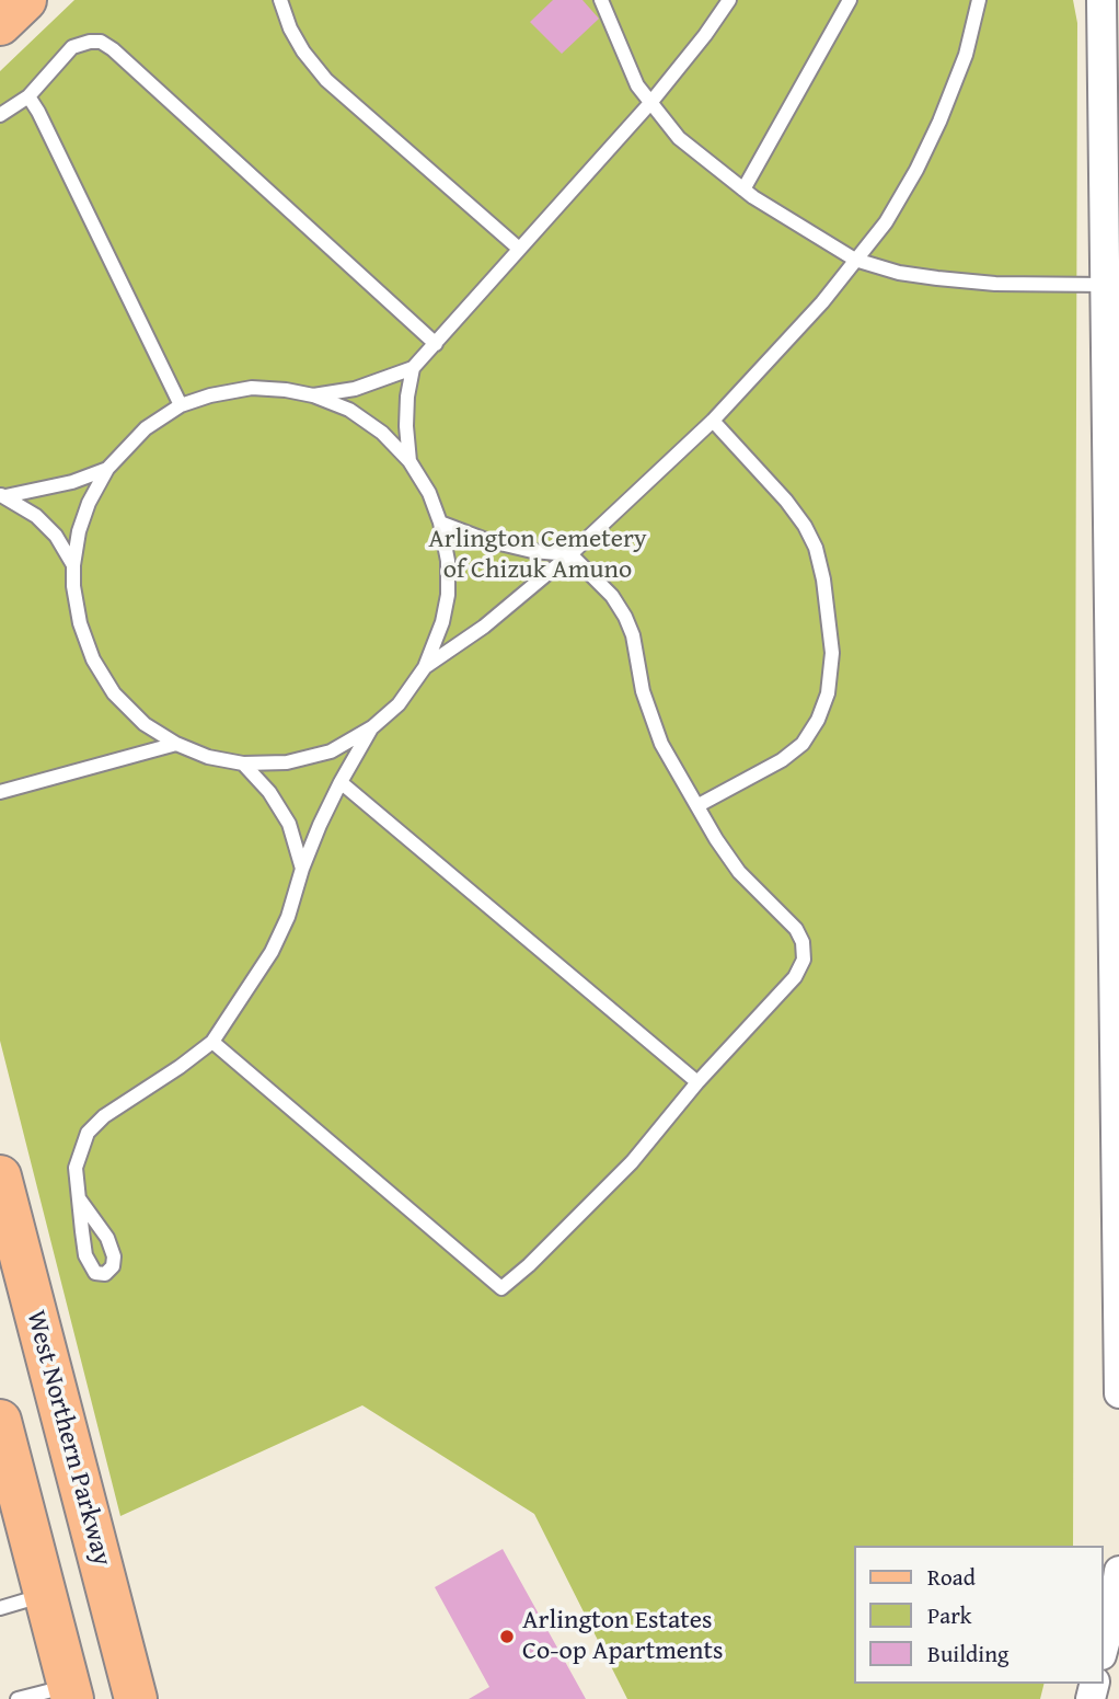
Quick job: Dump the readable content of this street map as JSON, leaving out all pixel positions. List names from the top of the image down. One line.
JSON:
{"streets":{"main road":["West Northern Parkway"]},"parks":["Arlington Cemetery of Chizuk Amuno"],"places":["Arlington Estates Co-op Apartments"],"legend":["Road","Park","Building"]}
